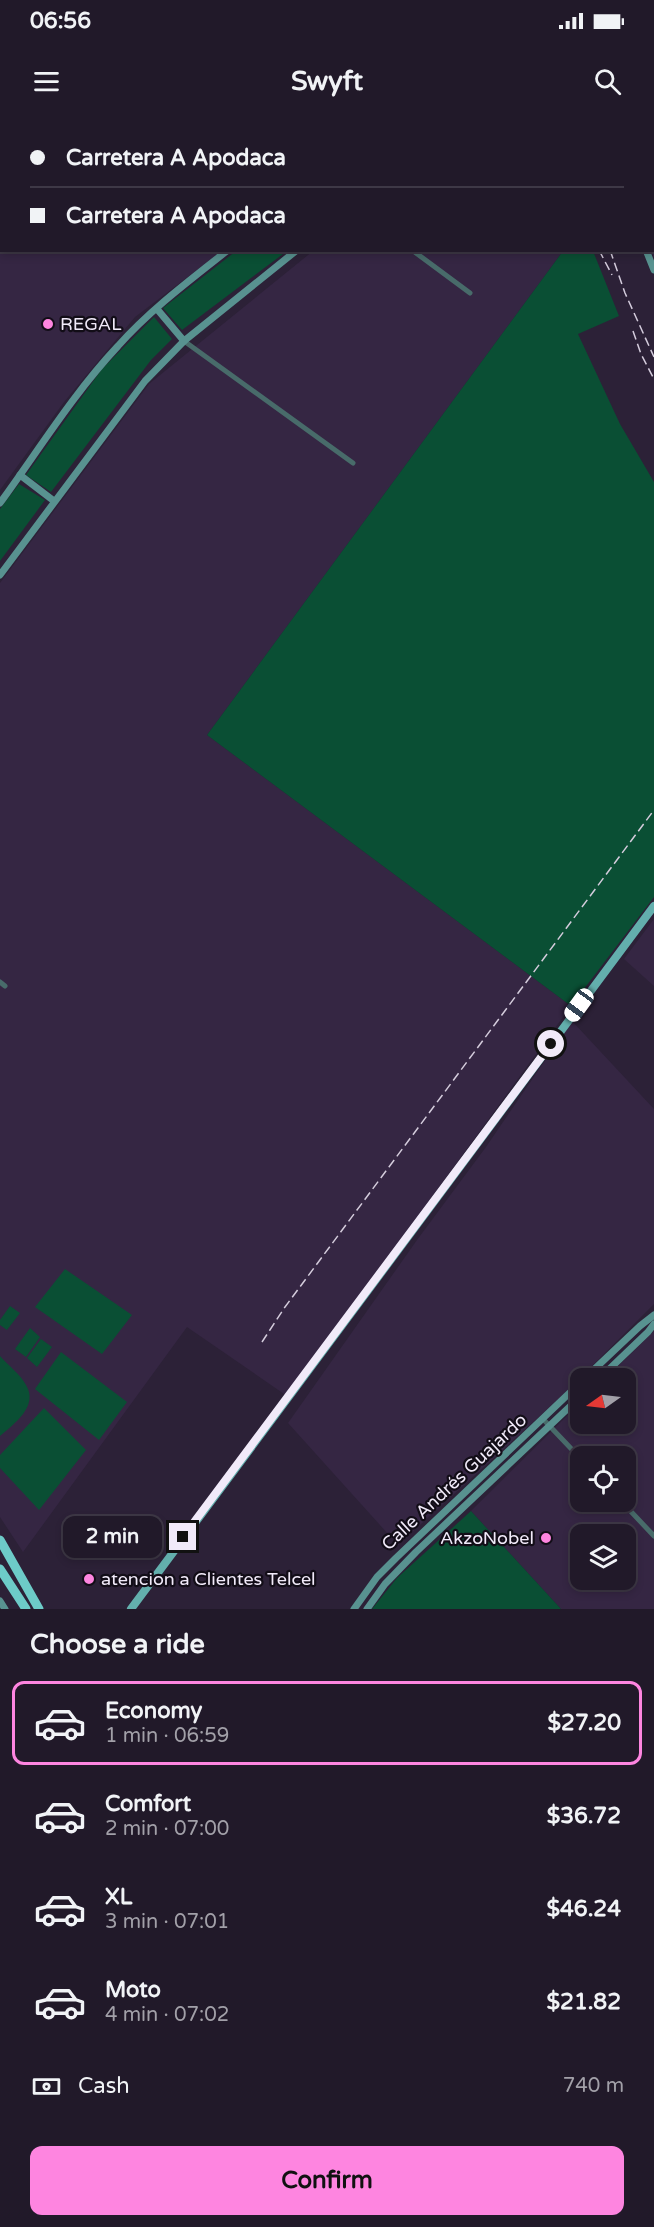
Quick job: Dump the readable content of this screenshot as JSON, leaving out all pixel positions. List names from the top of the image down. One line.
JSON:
{"streets":{"street":["Calle Andrés Guajardo"]},"places":["REGAL","AkzoNobel","atencion a Clientes Telcel"],"north":"left","page":{"status":"06:56","header":"Swyft","banner":["Carretera A Apodaca","Carretera A Apodaca"],"bubble":"2 min","heading":"Choose a ride","list":[{"name":"Economy","note":"1 min · 06:59","value":"$27.20"},{"name":"Comfort","note":"2 min · 07:00","value":"$36.72"},{"name":"XL","note":"3 min · 07:01","value":"$46.24"},{"name":"Moto","note":"4 min · 07:02","value":"$21.82"}],"pay":["Cash","740 m"],"buttons":"Confirm"}}
